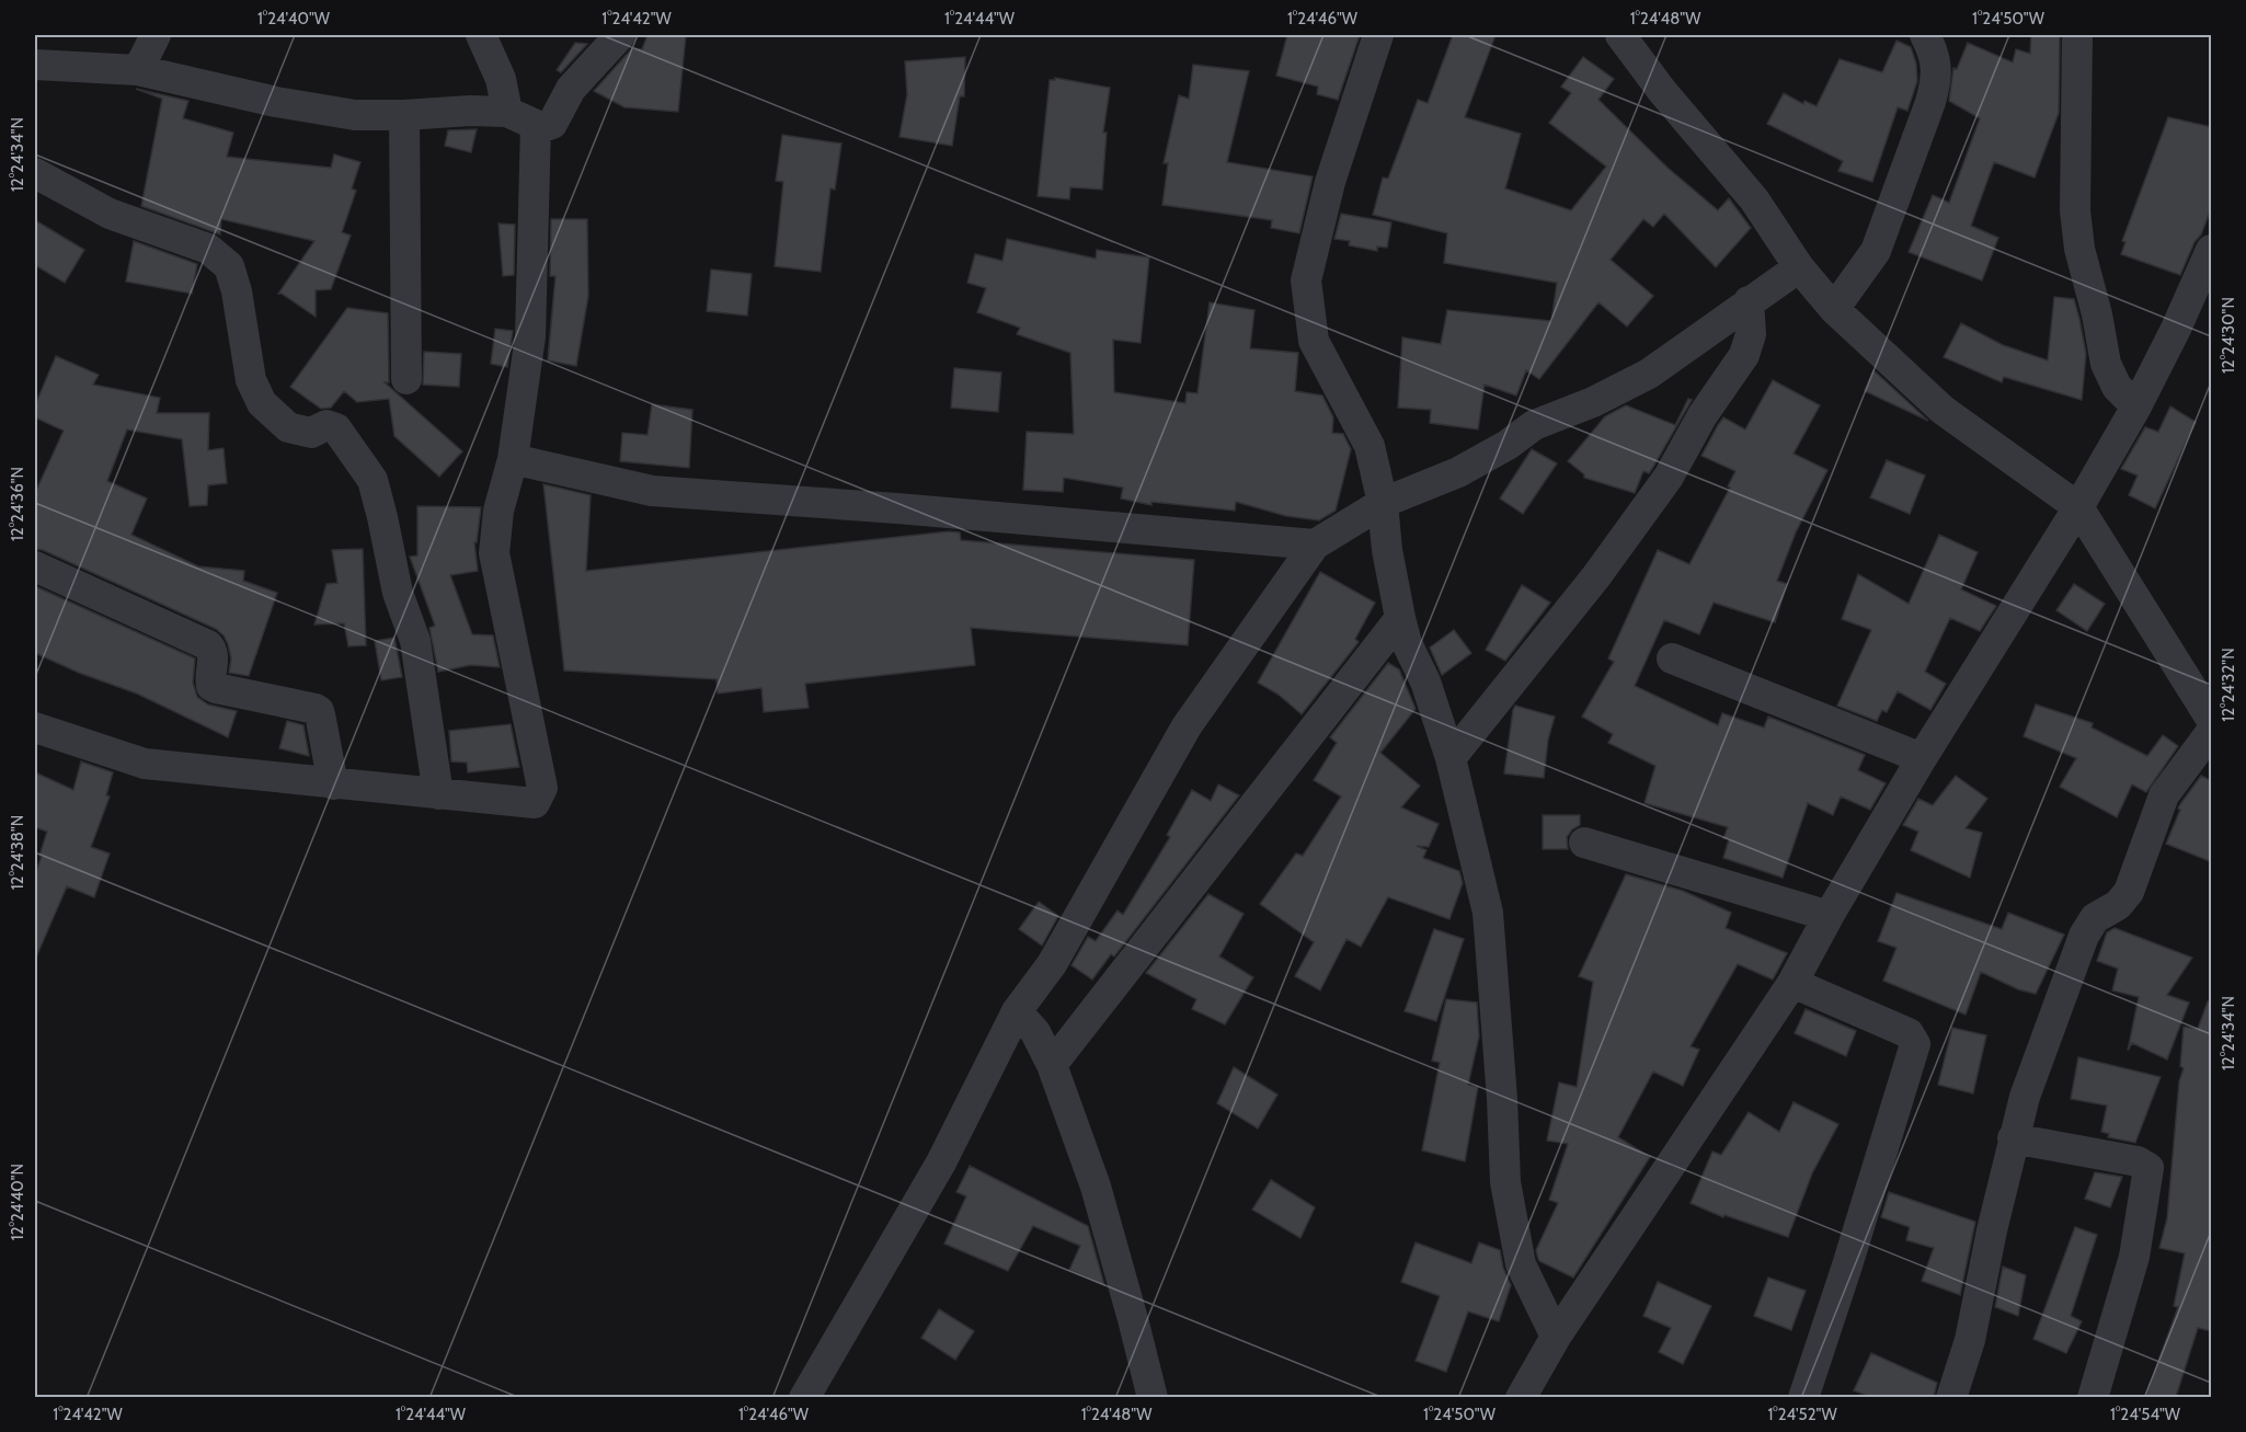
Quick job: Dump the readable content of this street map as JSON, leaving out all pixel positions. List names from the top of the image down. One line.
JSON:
{"coordinates":["1°24'40\"W","1°24'42\"W","1°24'44\"W","1°24'46\"W","1°24'48\"W","1°24'50\"W","12°24'34\"N","12°24'30\"N","12°24'36\"N","12°24'32\"N","12°24'38\"N","12°24'40\"N","1°24'52\"W","1°24'54\"W"]}
